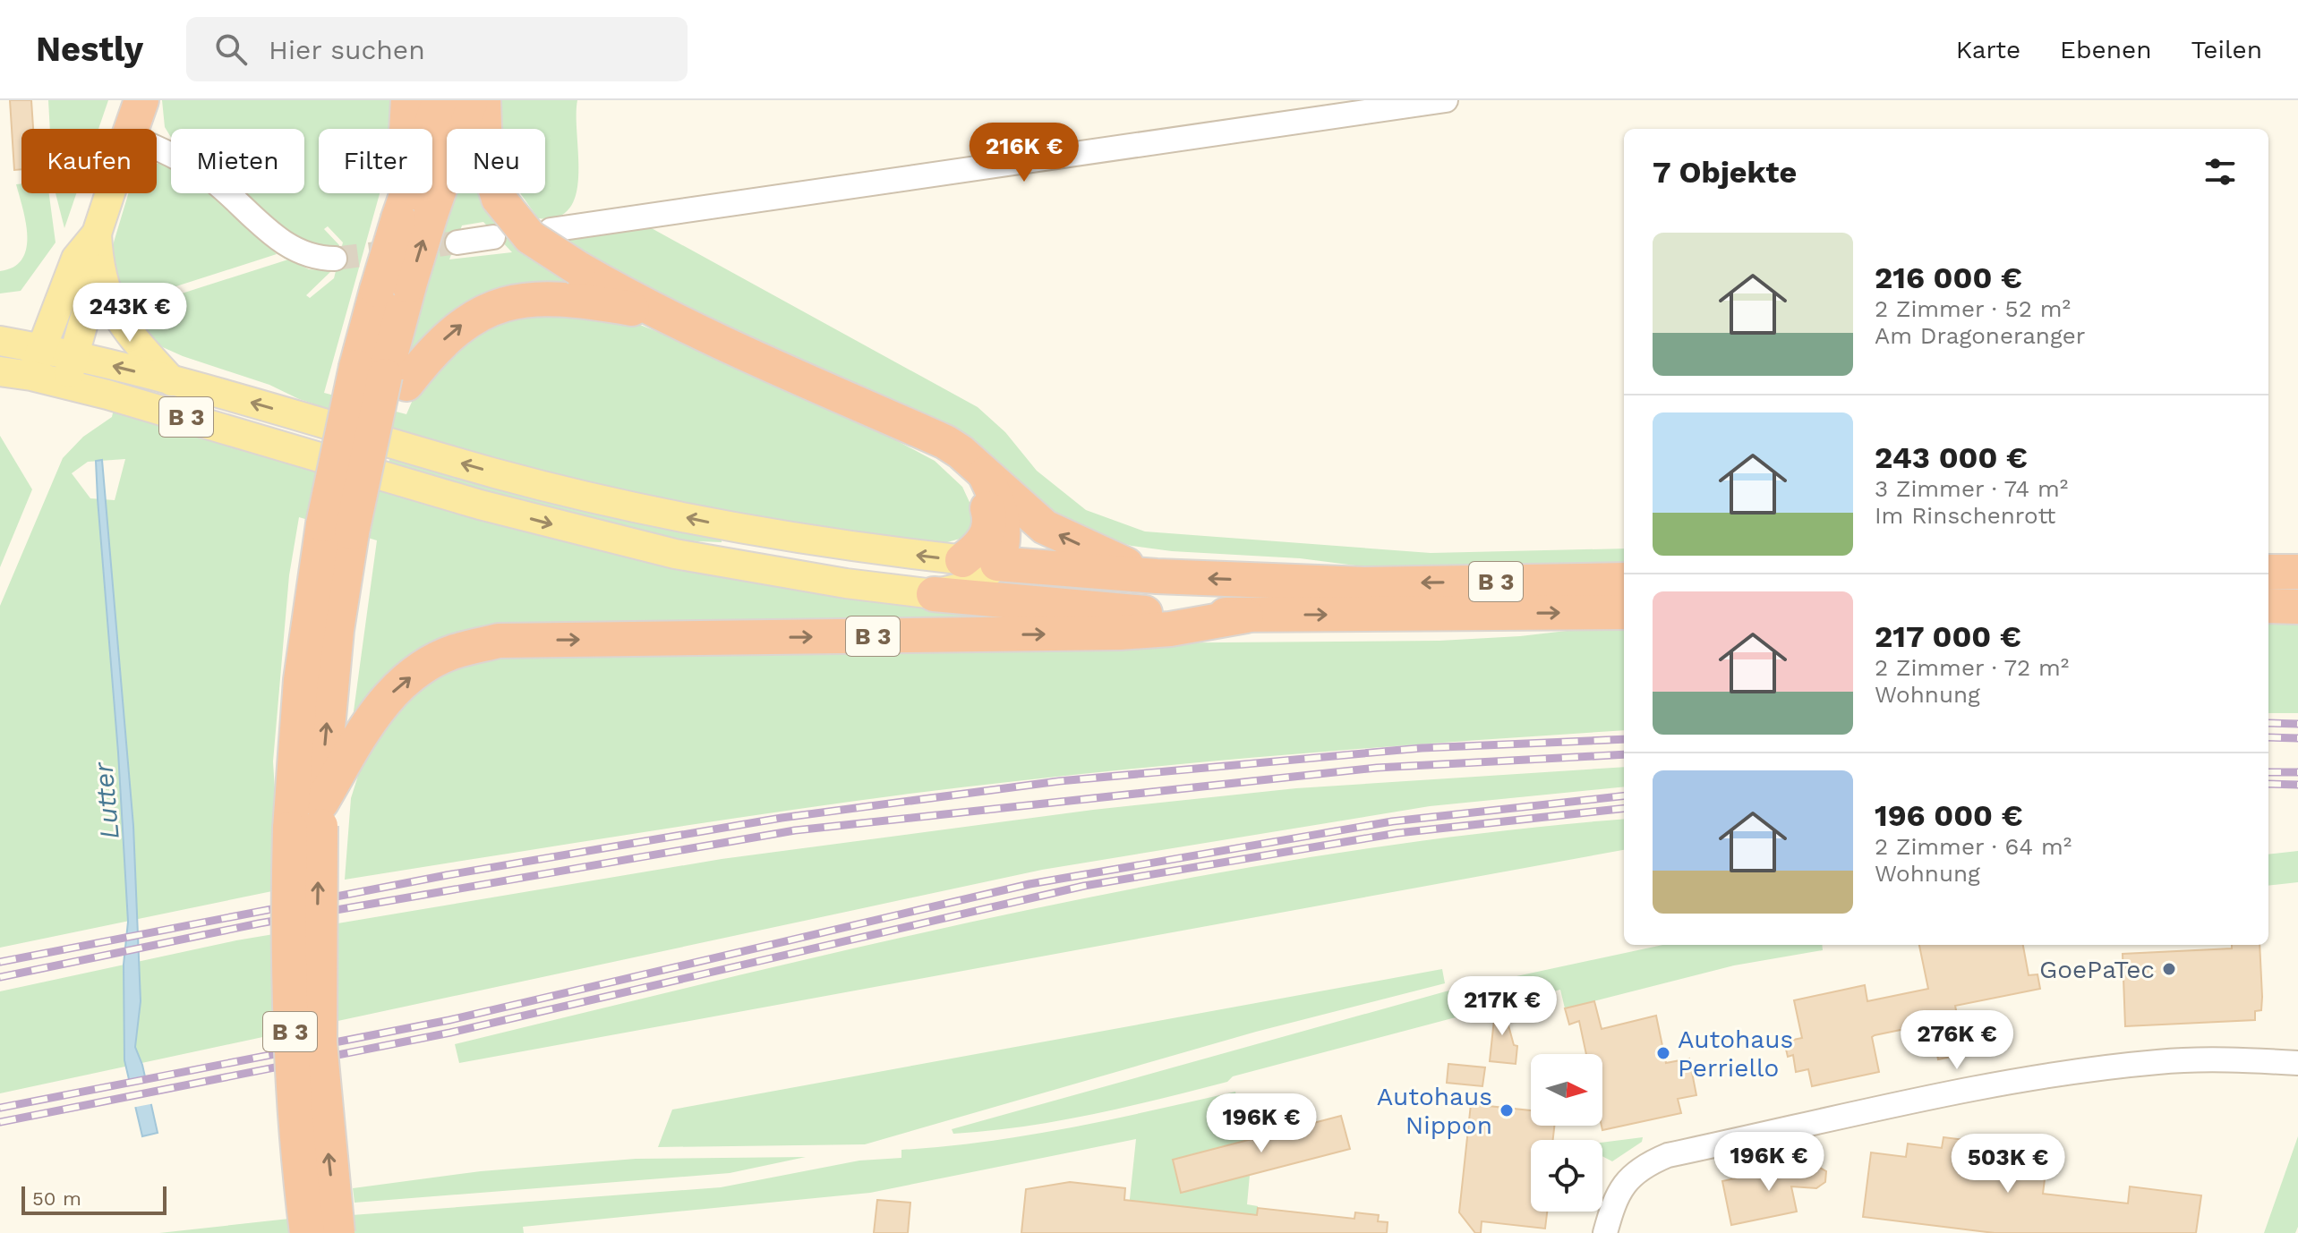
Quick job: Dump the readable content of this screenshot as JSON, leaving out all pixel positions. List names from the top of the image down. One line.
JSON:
{"streets":{"highway":["B 3"]},"water":["Lutter"],"places":["GoePaTec","Autohaus Perriello","Autohaus Nippon"],"scale_bar":"50 m","north":"right","page":{"header":"Nestly","search":"Hier suchen","nav":["Karte","Ebenen","Teilen"],"price":["216K €","243K €","217K €","276K €","196K €","196K €","503K €"],"chip":["Kaufen","Mieten","Filter","Neu"],"heading":"7 Objekte","list":[{"name":"216 000 €","note":"2 Zimmer · 52 m² · Am Dragoneranger"},{"name":"243 000 €","note":"3 Zimmer · 74 m² · Im Rinschenrott"},{"name":"217 000 €","note":"2 Zimmer · 72 m² · Wohnung"},{"name":"196 000 €","note":"2 Zimmer · 64 m² · Wohnung"}],"scale":"50 m"}}
